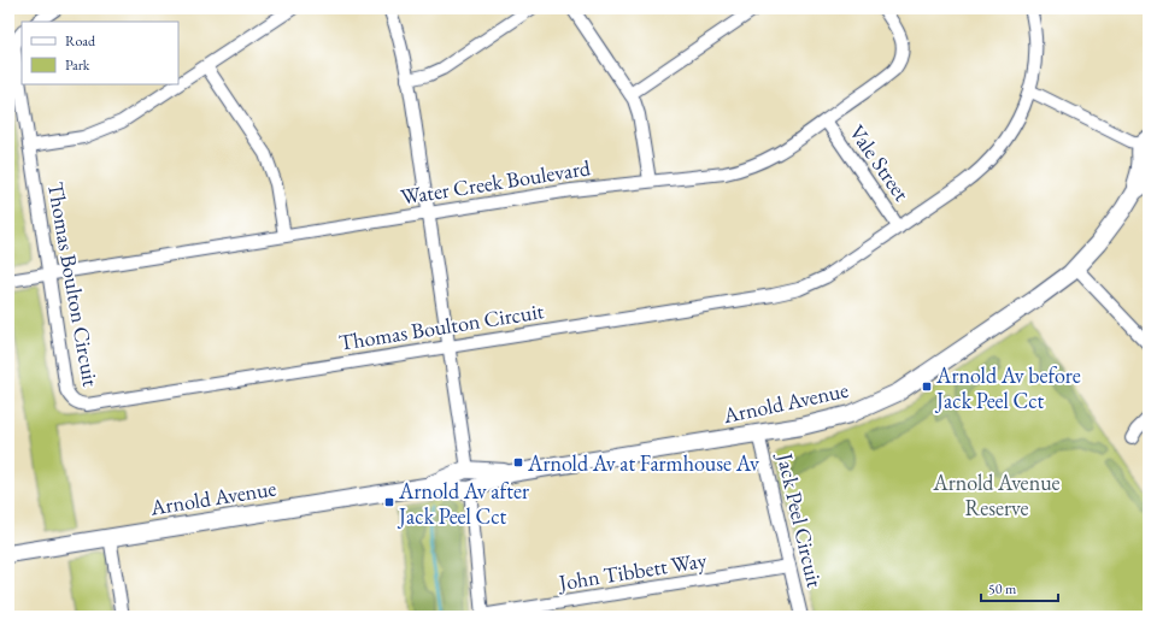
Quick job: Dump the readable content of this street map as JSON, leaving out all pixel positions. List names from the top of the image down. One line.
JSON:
{"streets":{"street":["Vale Street","Water Creek Boulevard","Thomas Boulton Circuit","Arnold Avenue","Jack Peel Circuit","John Tibbett Way"]},"crossings":[["Vale Street","Water Creek Boulevard"],["Vale Street","Thomas Boulton Circuit"],["Water Creek Boulevard","Thomas Boulton Circuit"],["Arnold Avenue","Jack Peel Circuit"],["Jack Peel Circuit","John Tibbett Way"]],"parks":["Arnold Avenue Reserve"],"places":{"transit":["Arnold Av before Jack Peel Cct","Arnold Av at Farmhouse Av","Arnold Av after Jack Peel Cct"]},"legend":["Road","Park"],"scale_bar":"50 m"}
